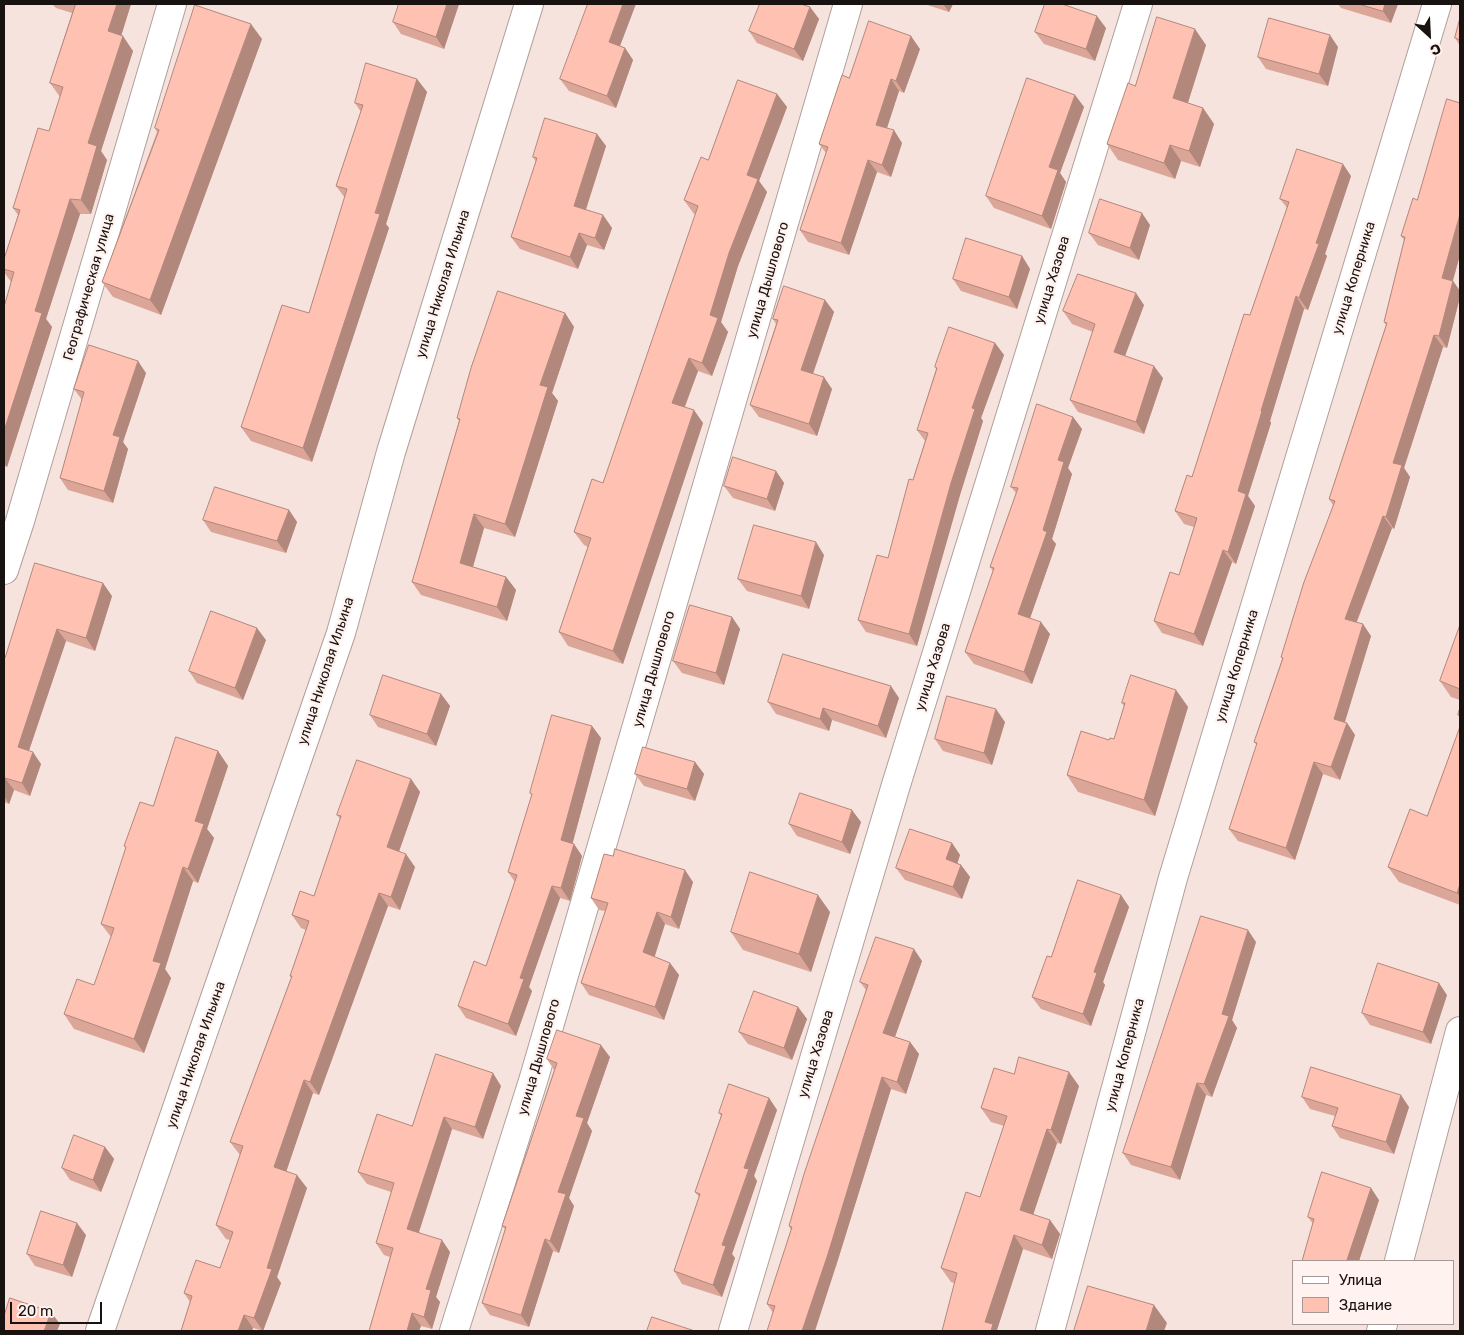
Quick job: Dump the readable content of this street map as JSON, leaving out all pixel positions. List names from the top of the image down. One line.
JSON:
{"streets":{"street":["улица Коперника","улица Дышлового","улица Хазова","улица Николая Ильина","Географическая улица"]},"legend":["Улица","Здание"],"scale_bar":"20 m","north":"bottom right"}
